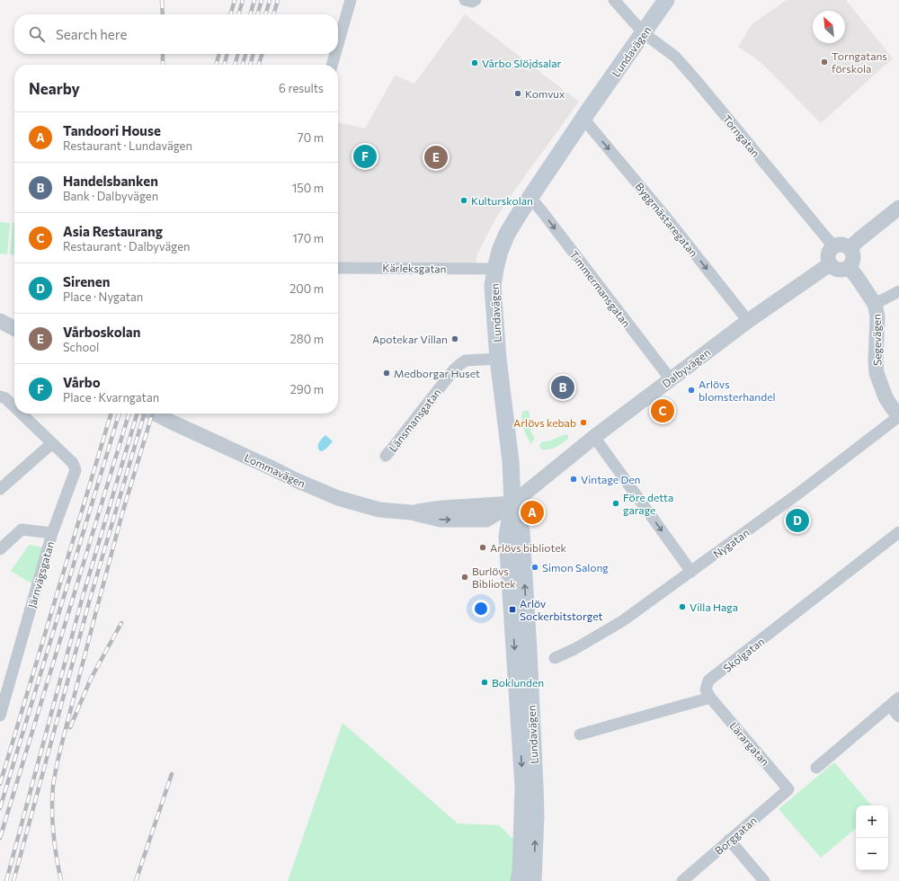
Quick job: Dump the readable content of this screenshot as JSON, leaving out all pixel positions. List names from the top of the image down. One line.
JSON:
{"streets":{"main road":["Lundavägen"],"street":["Torngatan","Byggmästaregatan","Kärleksgatan","Timmermansgatan","Segevägen","Dalbyvägen","Länsmansgatan","Lommavägen","Nygatan","Järnvägsgatan","Skolgatan","Lärargatan","Borggatan"]},"crossings":[["Lundavägen","Torngatan"],["Lundavägen","Byggmästaregatan"],["Lundavägen","Kärleksgatan"],["Lundavägen","Timmermansgatan"],["Lundavägen","Dalbyvägen"],["Lundavägen","Länsmansgatan"],["Lundavägen","Lommavägen"],["Torngatan","Segevägen"],["Torngatan","Dalbyvägen"],["Byggmästaregatan","Dalbyvägen"],["Timmermansgatan","Dalbyvägen"],["Segevägen","Dalbyvägen"],["Segevägen","Nygatan"],["Dalbyvägen","Lommavägen"],["Skolgatan","Lärargatan"],["Lärargatan","Borggatan"]],"one_way":["Byggmästaregatan","Timmermansgatan"],"places":{"other":["Torngatans förskola","Vårbo Slöjdsalar","Komvux","Kulturskolan","Apotekar Villan","Medborgar Huset","Arlövs blomsterhandel","Arlövs kebab","Vintage Den","Före detta garage","Arlövs bibliotek","Simon Salong","Burlövs Bibliotek","Villa Haga","Boklunden"],"transit":["Arlöv Sockerbitstorget"]},"north":"top left","page":{"search":"Search here","heading":["Nearby","6 results"],"list":[{"mark":"A","name":"Tandoori House","note":"Restaurant · Lundavägen","value":"70 m"},{"mark":"B","name":"Handelsbanken","note":"Bank · Dalbyvägen","value":"150 m"},{"mark":"C","name":"Asia Restaurang","note":"Restaurant · Dalbyvägen","value":"170 m"},{"mark":"D","name":"Sirenen","note":"Place · Nygatan","value":"200 m"},{"mark":"E","name":"Vårboskolan","note":"School","value":"280 m"},{"mark":"F","name":"Vårbo","note":"Place · Kvarngatan","value":"290 m"}],"pins":["F","E","B","C","A","D"],"map_buttons":["+","−"]}}
